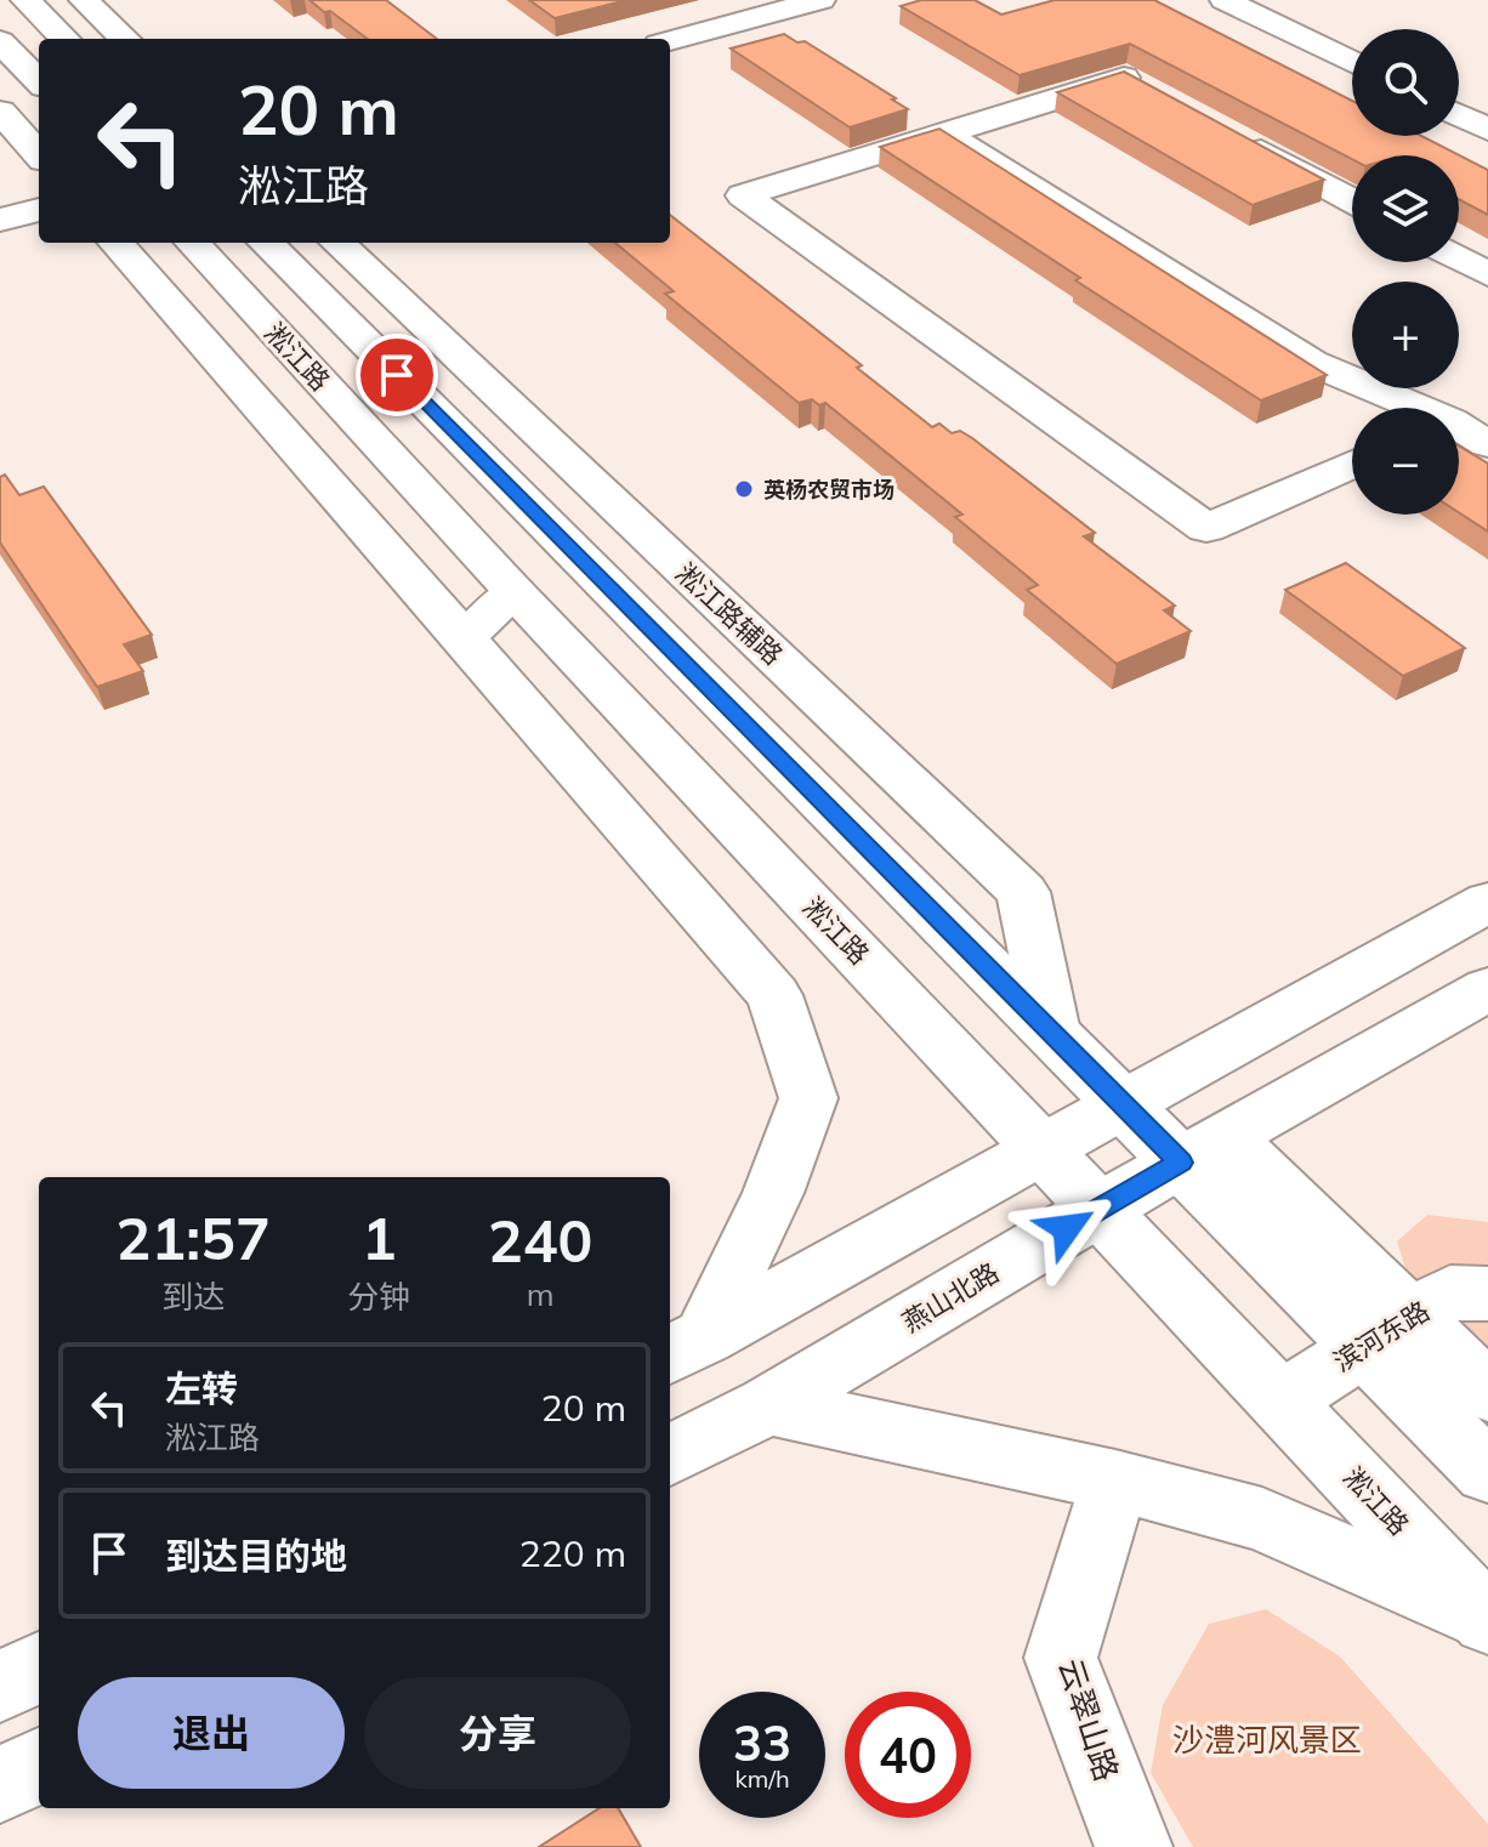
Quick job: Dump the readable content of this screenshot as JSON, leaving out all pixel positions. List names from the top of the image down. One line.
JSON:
{"streets":{"street":["淞江路","淞江路辅路","燕山北路","滨河东路","云翠山路"]},"crossings":[["淞江路","燕山北路"],["淞江路","滨河东路"]],"parks":["沙澧河风景区"],"places":["英杨农贸市场"],"page":{"map_buttons":["+","−"],"turn":["20 m","淞江路"],"eta":["21:57","到达","1","分钟","240","m"],"list":[{"name":"左转","note":"淞江路","value":"20 m"},{"name":"到达目的地","value":"220 m"}],"buttons":["退出","分享"],"speed":"33 km/h","limit":"40"}}
